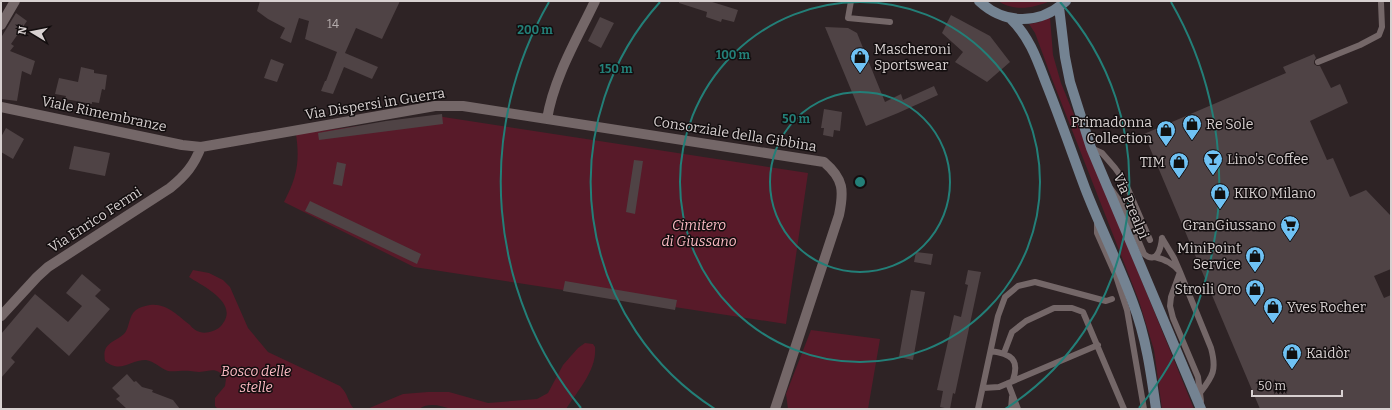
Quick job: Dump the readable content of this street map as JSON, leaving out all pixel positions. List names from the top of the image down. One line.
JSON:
{"streets":{"main road":["Via Prealpi"],"street":["Via Dispersi in Guerra","Viale Rimembranze","Consorziale della Gibbina","Via Enrico Fermi"]},"crossings":[["Via Dispersi in Guerra","Viale Rimembranze"],["Via Dispersi in Guerra","Consorziale della Gibbina"],["Via Dispersi in Guerra","Via Enrico Fermi"],["Viale Rimembranze","Via Enrico Fermi"]],"parks":["Cimitero di Giussano","Bosco delle stelle"],"places":{"shop":["Mascheroni Sportswear","Re Sole","Primadonna Collection","TIM","KIKO Milano","MiniPoint Service","Stroili Oro","Yves Rocher","Kaidòr"],"bar":["Lino's Coffee"],"supermarket":["GranGiussano"]},"house_numbers":["14"],"scale_bar":"50 m","north":"left","rings":["200 m","100 m","150 m","50 m"]}
